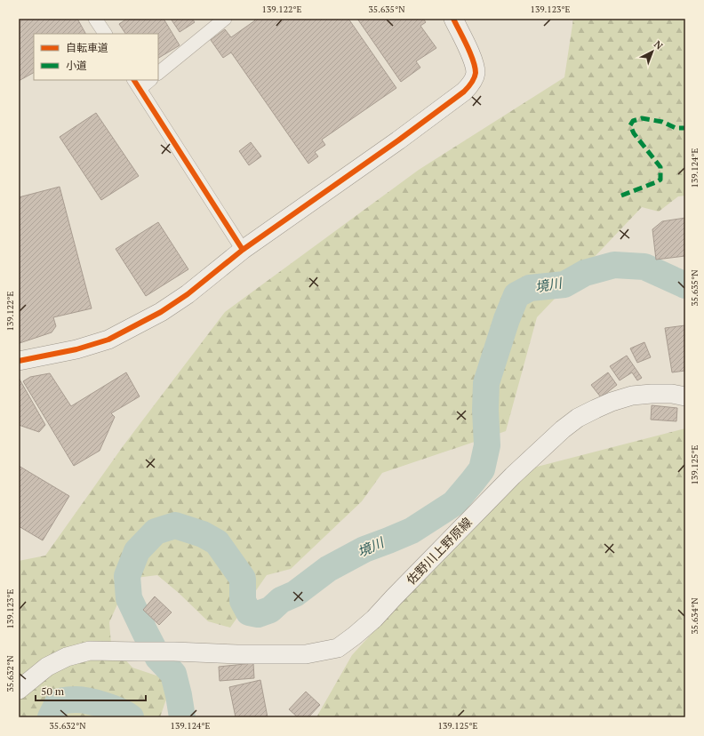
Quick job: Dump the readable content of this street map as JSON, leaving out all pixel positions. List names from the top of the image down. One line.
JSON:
{"streets":{"main road":["佐野川上野原線"]},"water":["境川"],"legend":["自転車道","小道"],"scale_bar":"50 m","north":"top right","coordinates":["139.122°E","35.635°N","139.123°E","139.124°E","139.125°E","35.634°N","35.632°N"]}
